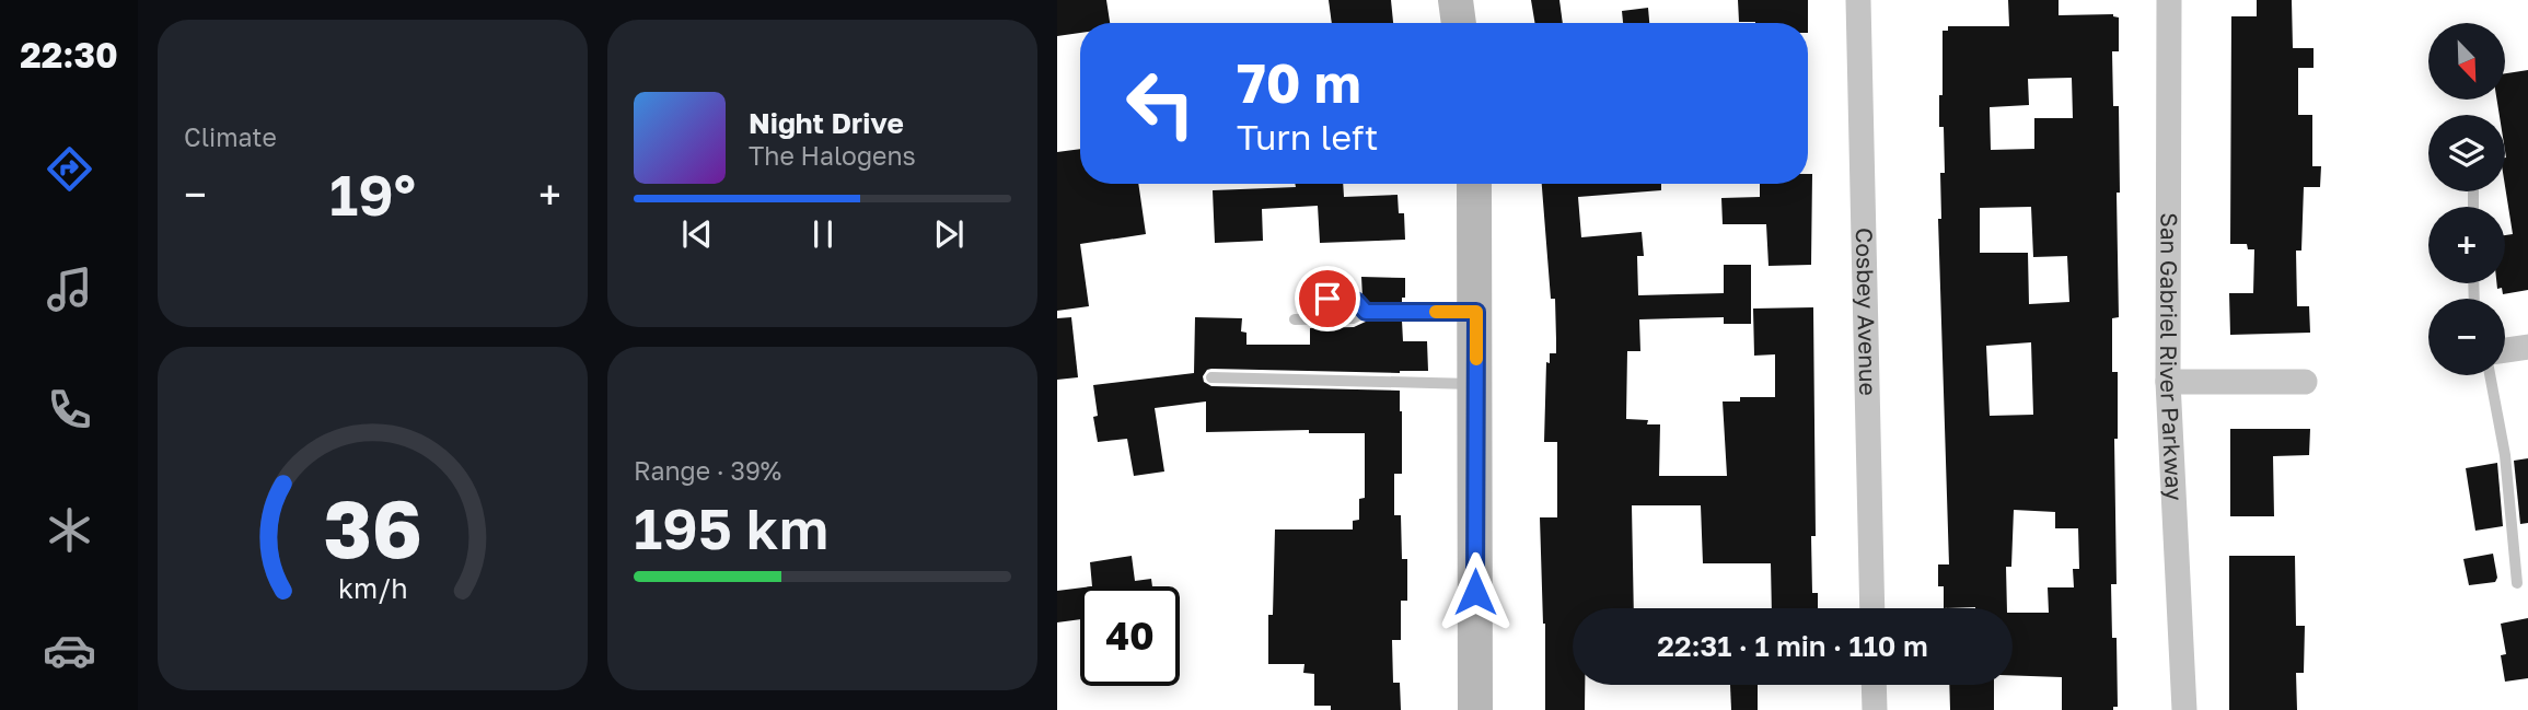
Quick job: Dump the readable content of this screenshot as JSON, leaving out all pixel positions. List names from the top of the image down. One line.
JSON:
{"streets":{"street":["Cosbey Avenue","San Gabriel River Parkway"]},"north":"bottom right","page":{"tabs":"22:30","tile":["Climate",["Range · 39%","195 km"]],"map_buttons":["+","−"],"turn":["70 m","Turn left"],"song":["Night Drive","The Halogens"],"heat":["−","19°","+"],"limit":"40","trip":"22:31 · 1 min · 110 m","gauge":["36","km/h"]}}
